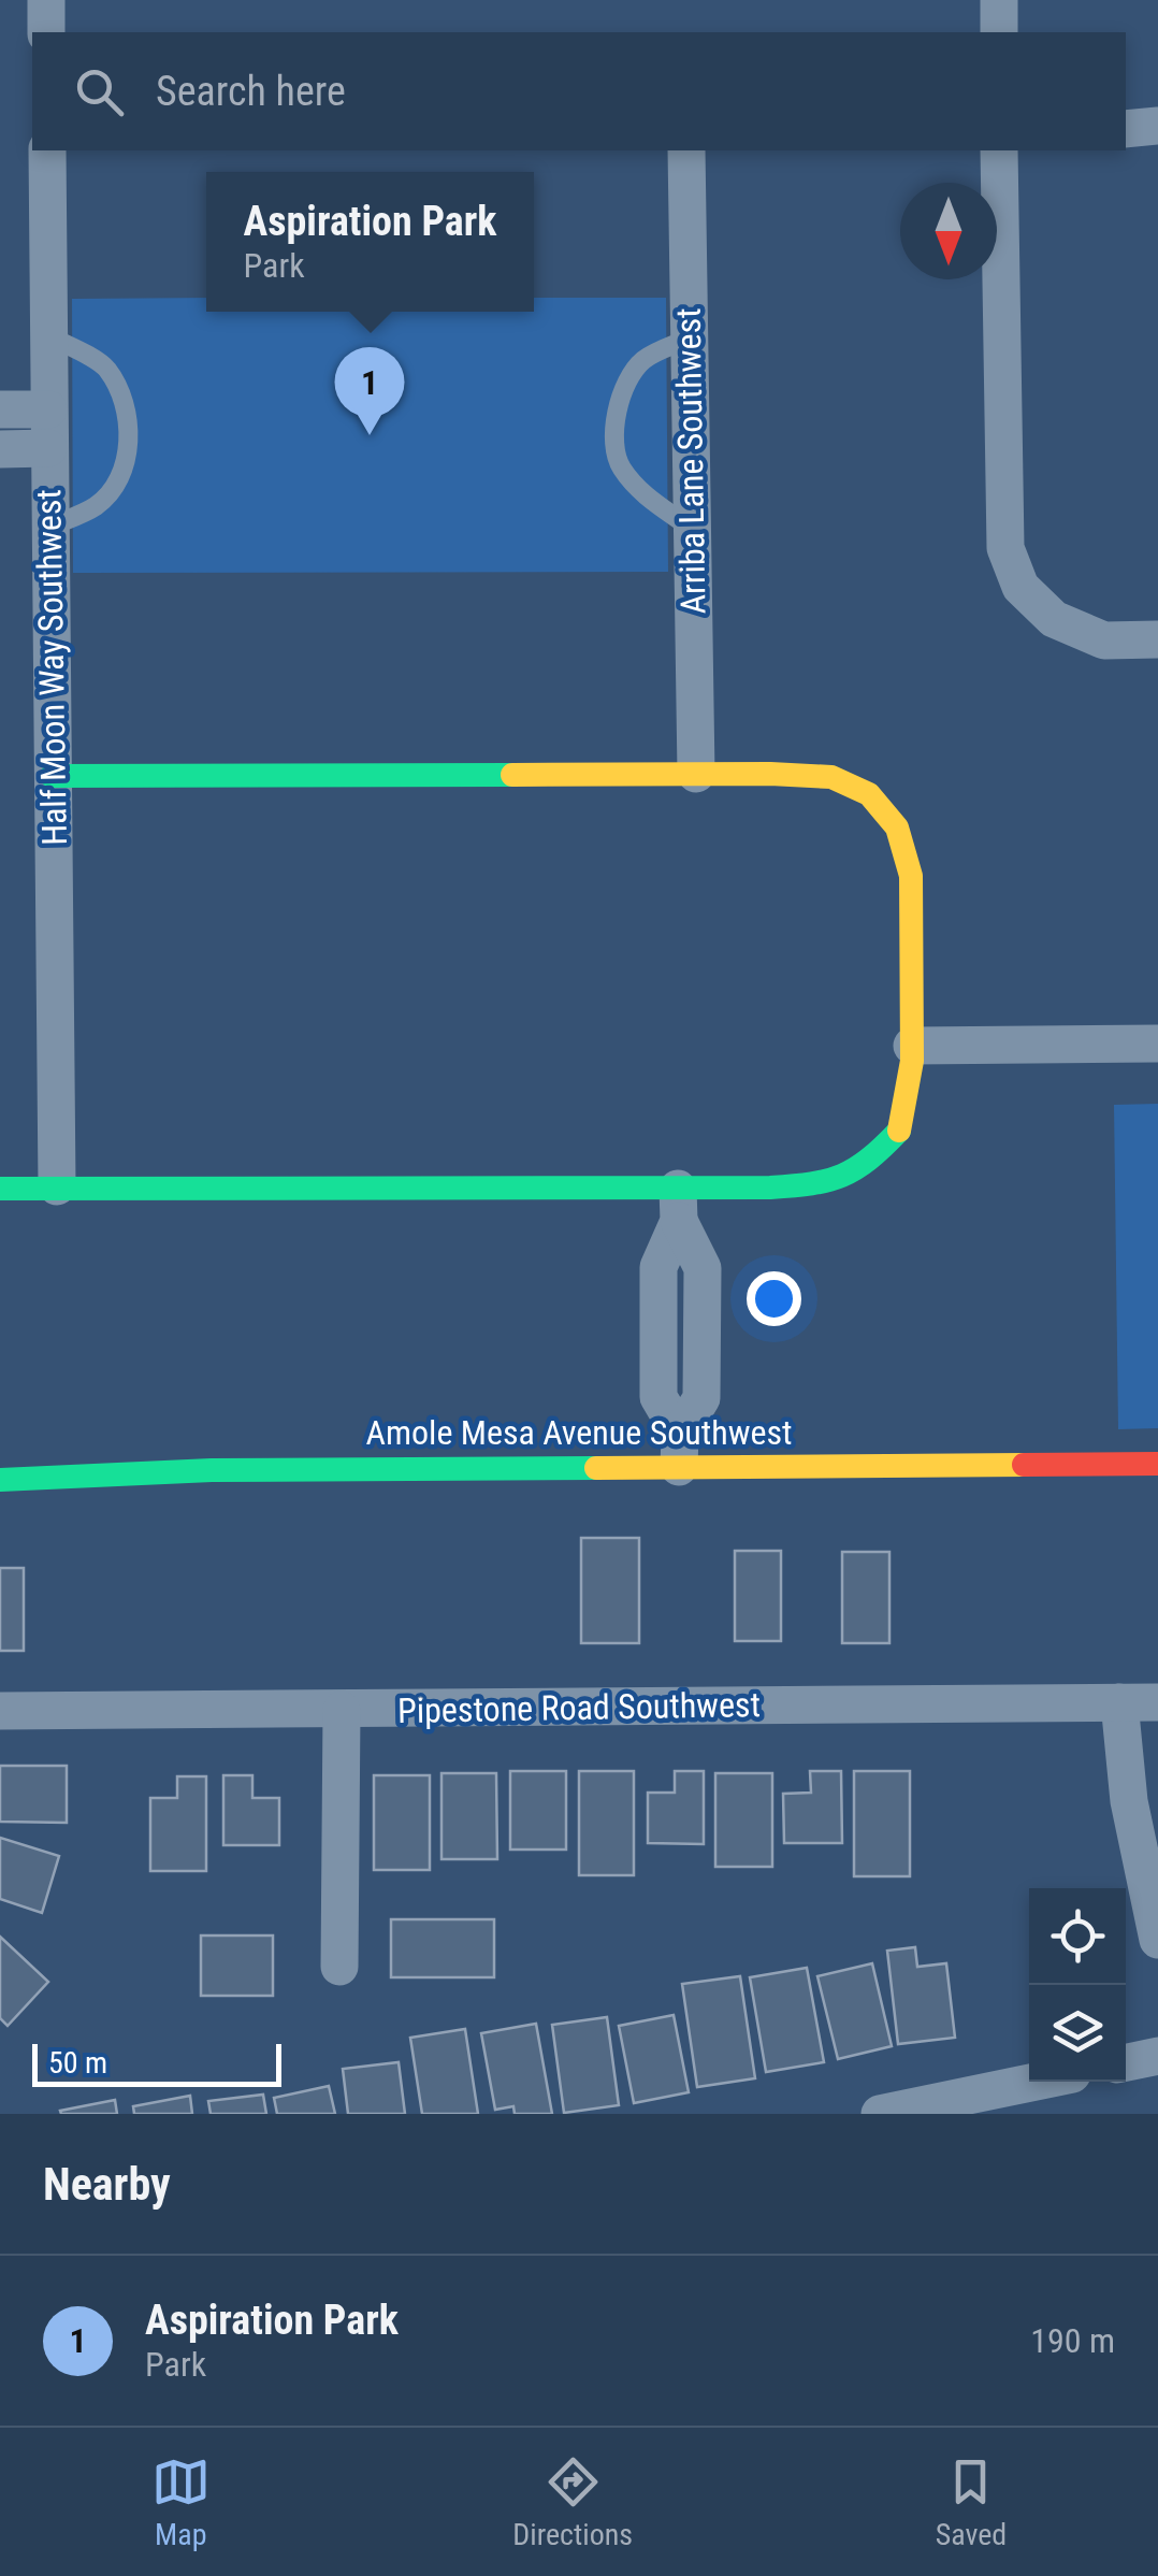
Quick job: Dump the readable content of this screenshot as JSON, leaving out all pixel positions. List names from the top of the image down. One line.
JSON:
{"streets":{"street":["Arriba Lane Southwest","Half Moon Way Southwest","Amole Mesa Avenue Southwest","Pipestone Road Southwest"]},"scale_bar":"50 m","north":"bottom","page":{"search":"Search here","popup":["Aspiration Park","Park"],"pins":"1","scale":"50 m","heading":"Nearby","list":[{"mark":"1","name":"Aspiration Park","note":"Park","value":"190 m"}],"nav":["Map","Directions","Saved"]}}
